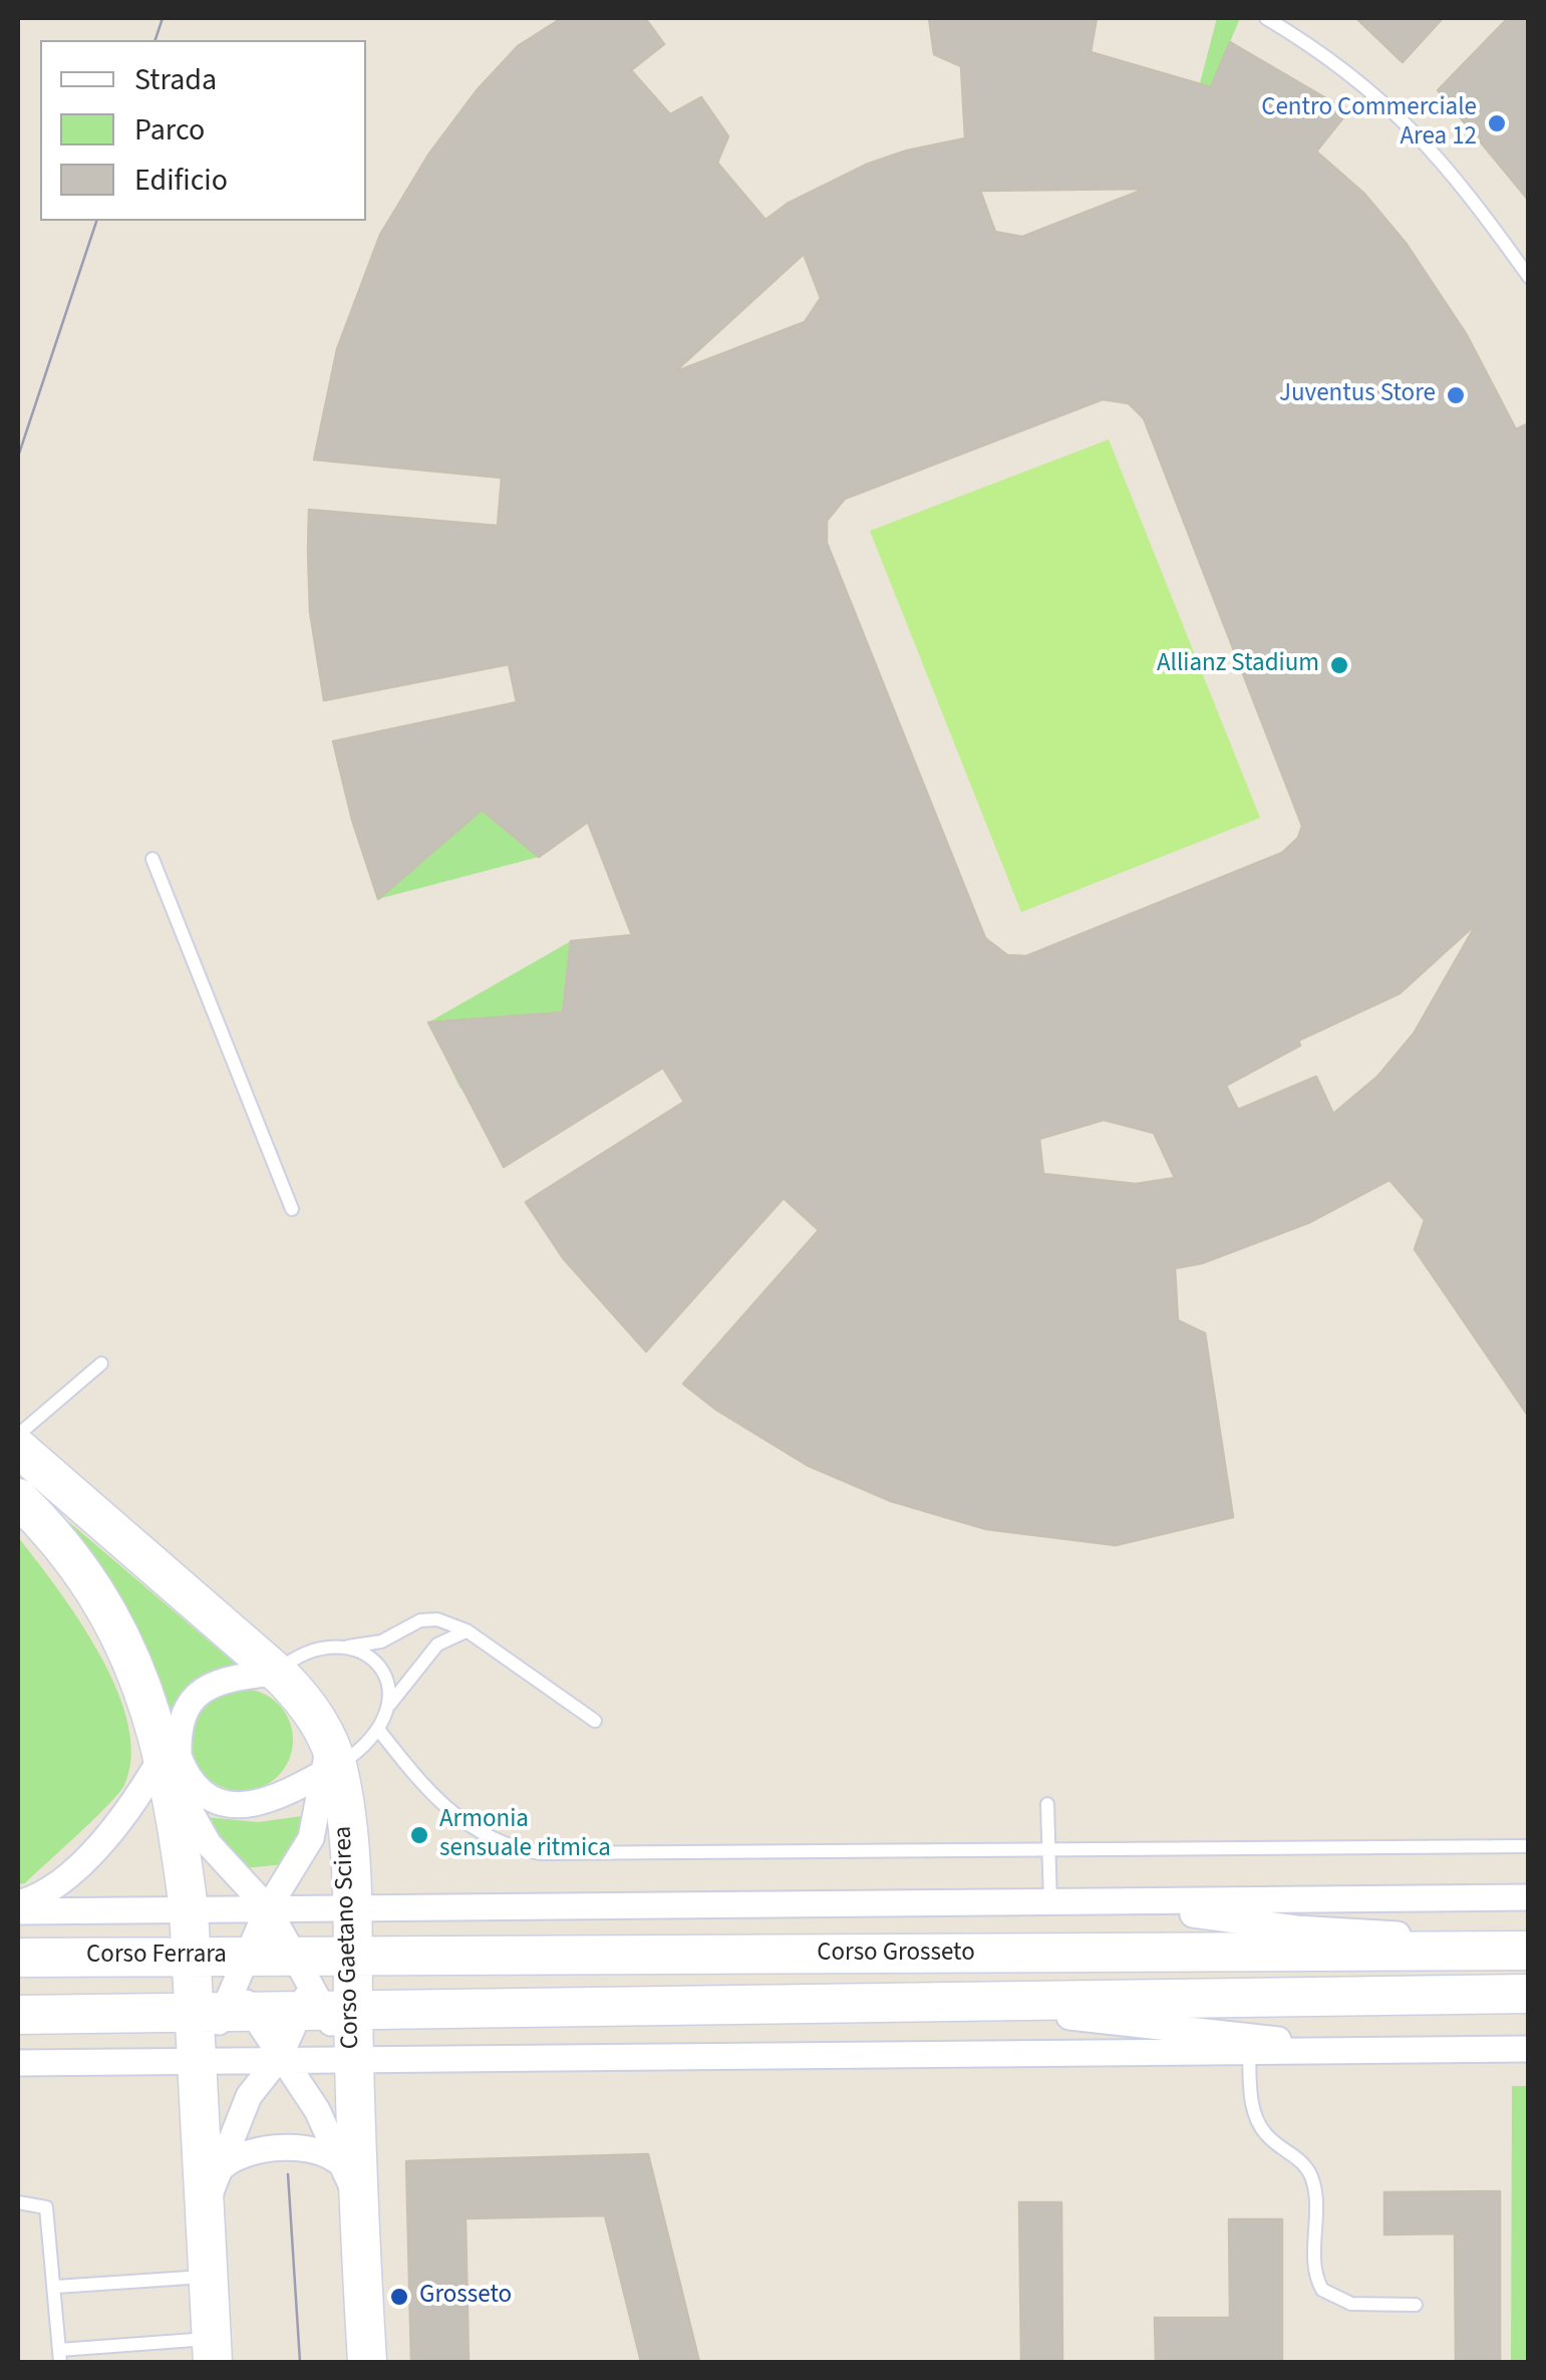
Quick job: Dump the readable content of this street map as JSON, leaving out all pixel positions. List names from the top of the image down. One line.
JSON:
{"streets":{"main road":["Corso Gaetano Scirea","Corso Grosseto","Corso Ferrara"]},"crossings":[["Corso Gaetano Scirea","Corso Grosseto"],["Corso Gaetano Scirea","Corso Ferrara"],["Corso Grosseto","Corso Ferrara"]],"places":["Centro Commerciale Area 12","Juventus Store","Allianz Stadium","Armonia sensuale ritmica","Grosseto"],"legend":["Strada","Parco","Edificio"]}
